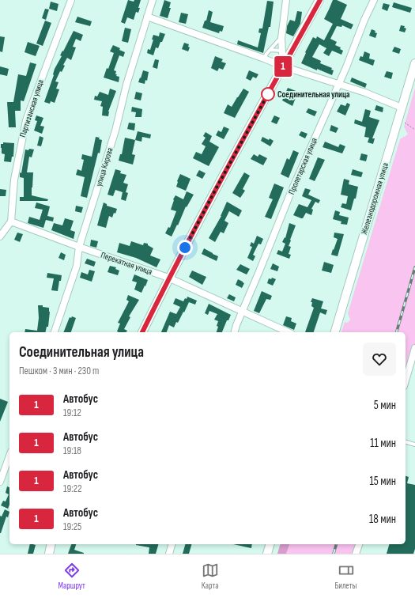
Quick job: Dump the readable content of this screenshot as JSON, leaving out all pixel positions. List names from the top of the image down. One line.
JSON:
{"streets":{"street":["Партизанская улица","Пролетарская улица","улица Кирова","Железнодорожная улица","Перекатная улица"]},"crossings":[["Партизанская улица","Перекатная улица"],["Пролетарская улица","Перекатная улица"],["улица Кирова","Перекатная улица"]],"places":["Соединительная улица"],"lines":["bus line 1"],"page":{"on_map":"1","heading":["Соединительная улица","Пешком · 3 мин · 230 m"],"list":[{"mark":"1","name":"Автобус","note":"19:12","value":"5 мин"},{"mark":"1","name":"Автобус","note":"19:18","value":"11 мин"},{"mark":"1","name":"Автобус","note":"19:22","value":"15 мин"},{"mark":"1","name":"Автобус","note":"19:25","value":"18 мин"}],"tabs":["Маршрут","Карта","Билеты"]}}
